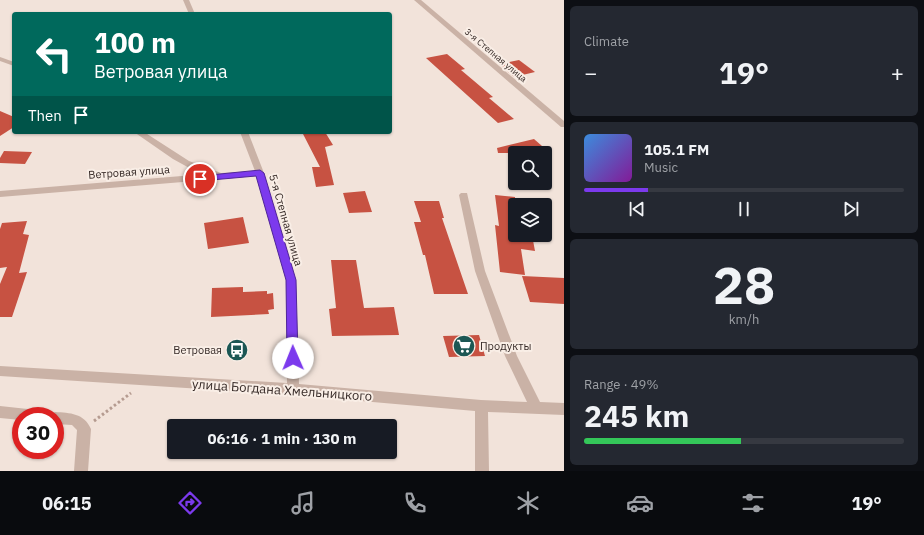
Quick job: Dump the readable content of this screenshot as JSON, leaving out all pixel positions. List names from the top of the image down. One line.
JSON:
{"streets":{"street":["3-я Степная улица","Ветровая улица","5-я Степная улица","улица Богдана Хмельницкого"]},"crossings":[["Ветровая улица","5-я Степная улица"],["5-я Степная улица","улица Богдана Хмельницкого"]],"places":{"supermarket":["Продукты"],"bus stop":["Ветровая"]},"page":{"tile":["Climate",["28","km/h"],["Range · 49%","245 km"]],"turn":["100 m","Ветровая улица"],"heat":["−","19°","+"],"then":"Then","song":["105.1 FM","Music"],"limit":"30","trip":"06:16 · 1 min · 130 m","tabs":["06:15","19°"]}}
